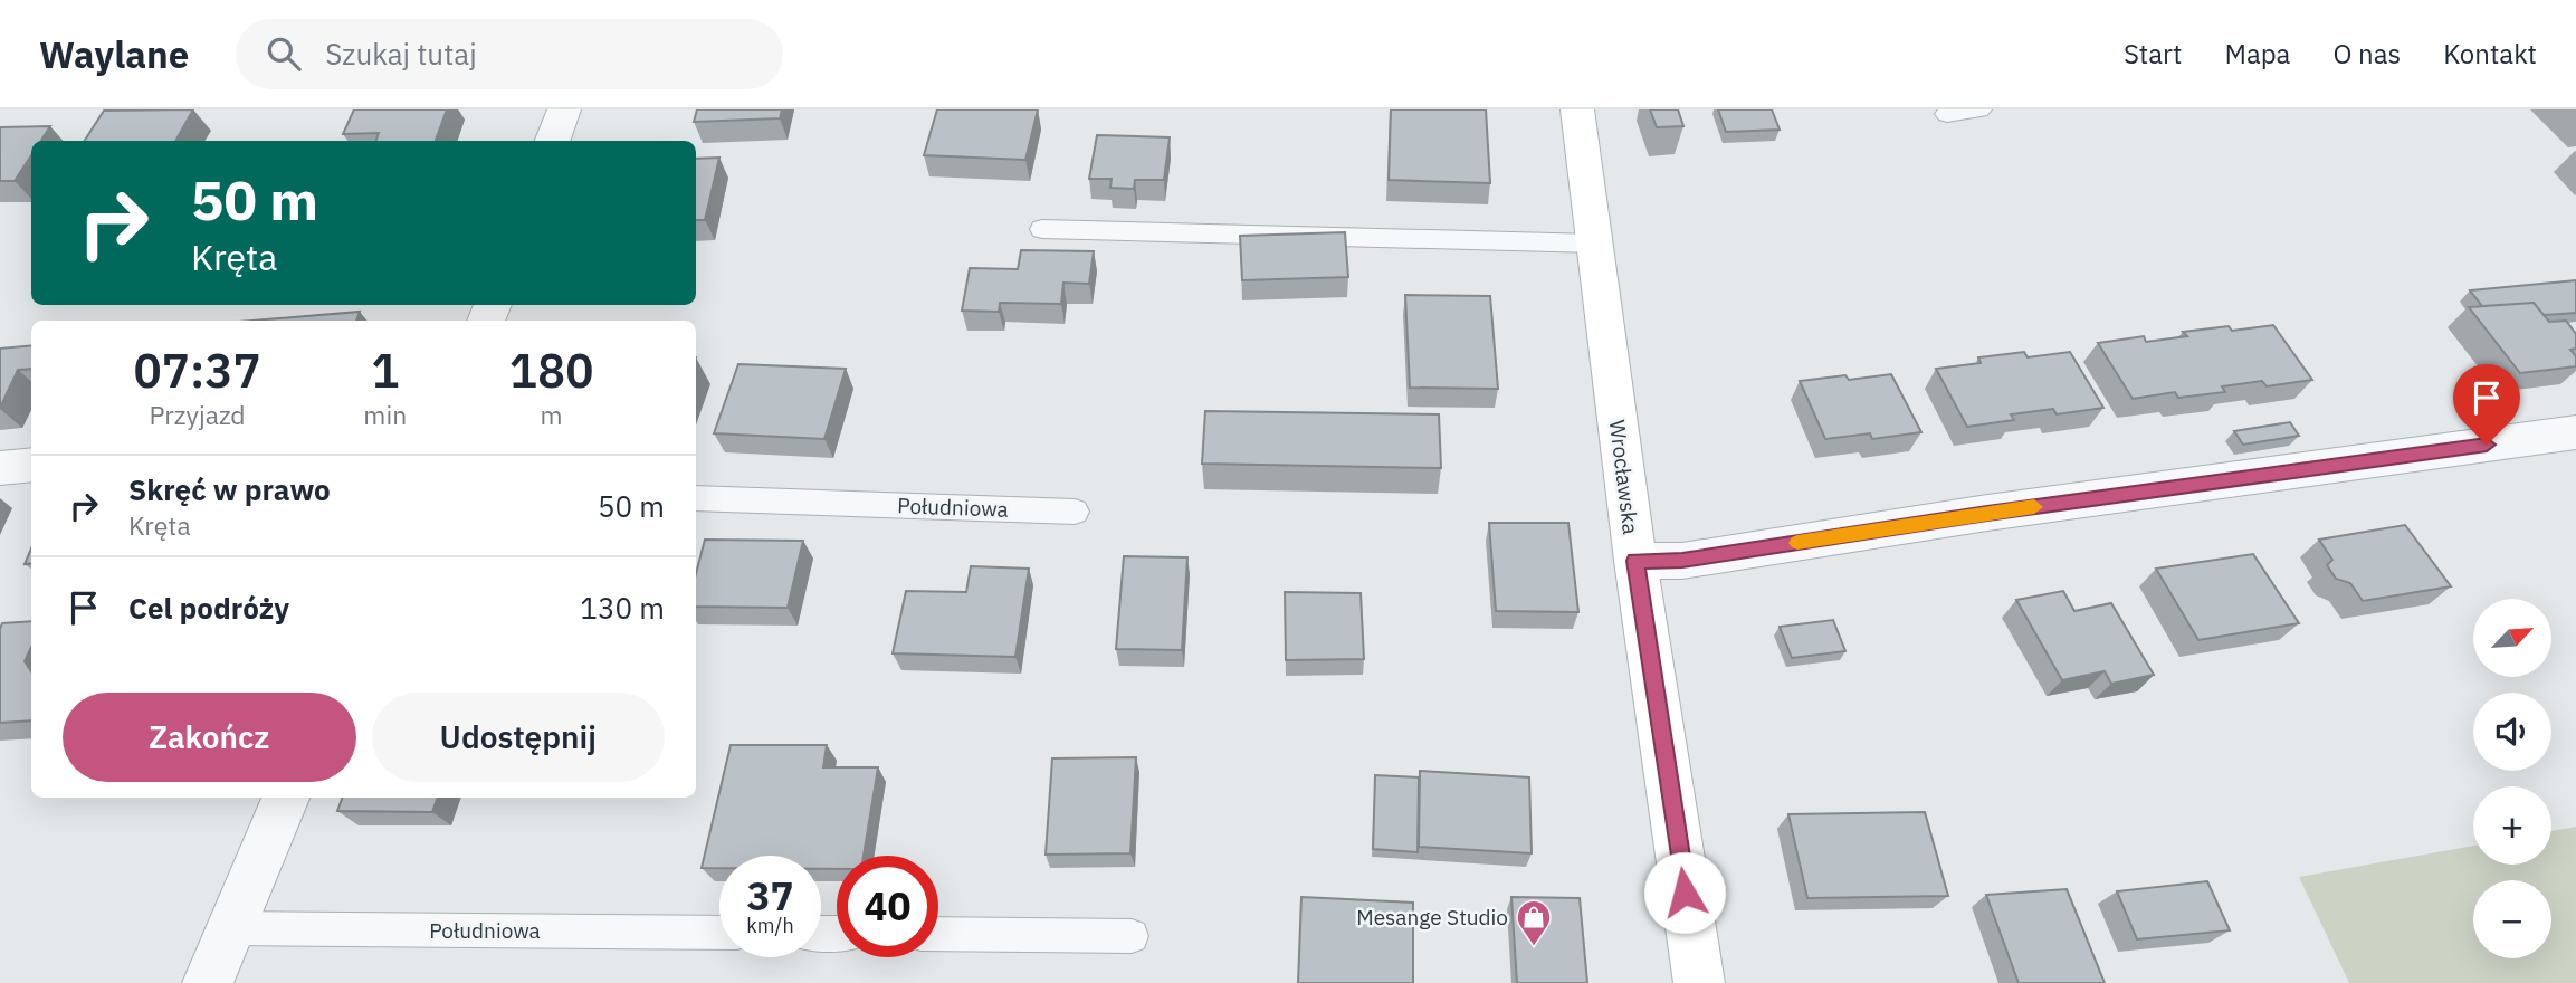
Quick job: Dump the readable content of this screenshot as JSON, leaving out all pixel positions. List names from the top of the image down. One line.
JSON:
{"streets":{"street":["Wrocławska"],"lane":["Południowa"]},"places":{"shop":["Mesange Studio"]},"north":"top right","page":{"header":"Waylane","search":"Szukaj tutaj","nav":["Start","Mapa","O nas","Kontakt"],"turn":["50 m","Kręta"],"eta":["07:37","Przyjazd","1","min","180","m"],"list":[{"name":"Skręć w prawo","note":"Kręta","value":"50 m"},{"name":"Cel podróży","value":"130 m"}],"map_buttons":["+","−"],"buttons":["Zakończ","Udostępnij"],"speed":"37 km/h","limit":"40"}}
